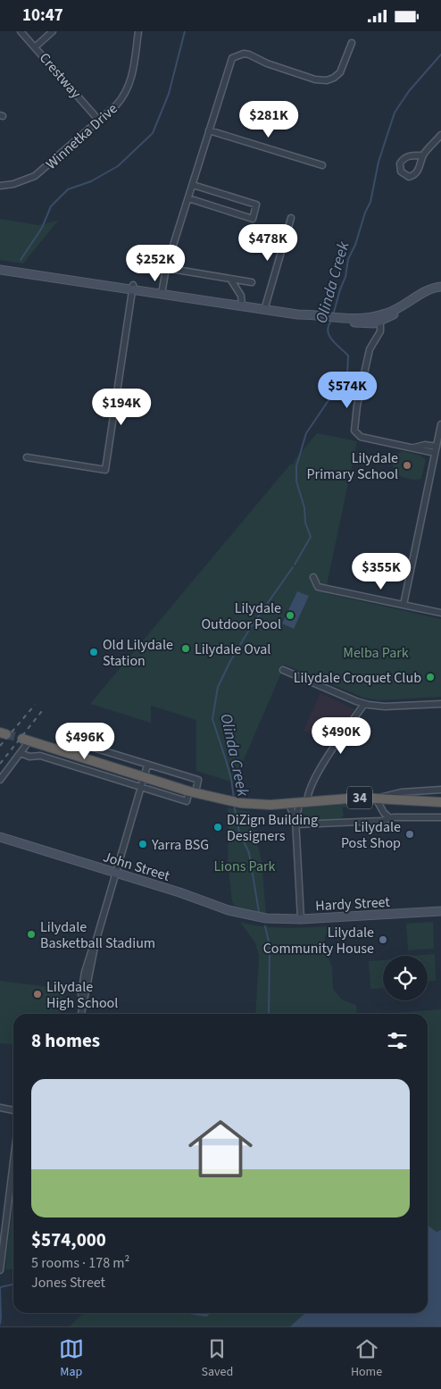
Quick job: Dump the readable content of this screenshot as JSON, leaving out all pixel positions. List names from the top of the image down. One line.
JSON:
{"streets":{"highway":["34"],"main road":["John Street","Hardy Street"],"street":["Crestway","Winnetka Drive"]},"crossings":[["Crestway","Winnetka Drive"],["John Street","Hardy Street"]],"water":["Olinda Creek"],"parks":["Melba Park","Lions Park"],"places":["Lilydale Primary School","Lilydale Outdoor Pool","Lilydale Oval","Old Lilydale Station","Lilydale Croquet Club","DiZign Building Designers","Lilydale Post Shop","Yarra BSG","Lilydale Basketball Stadium","Lilydale Community House","Lilydale High School"],"page":{"status":"10:47","price":["$281K","$478K","$252K","$574K","$194K","$355K","$490K","$496K"],"heading":"8 homes","list":[{"name":"$574,000","note":"5 rooms · 178 m² · Jones Street"}],"tabs":["Map","Saved","Home"]}}
